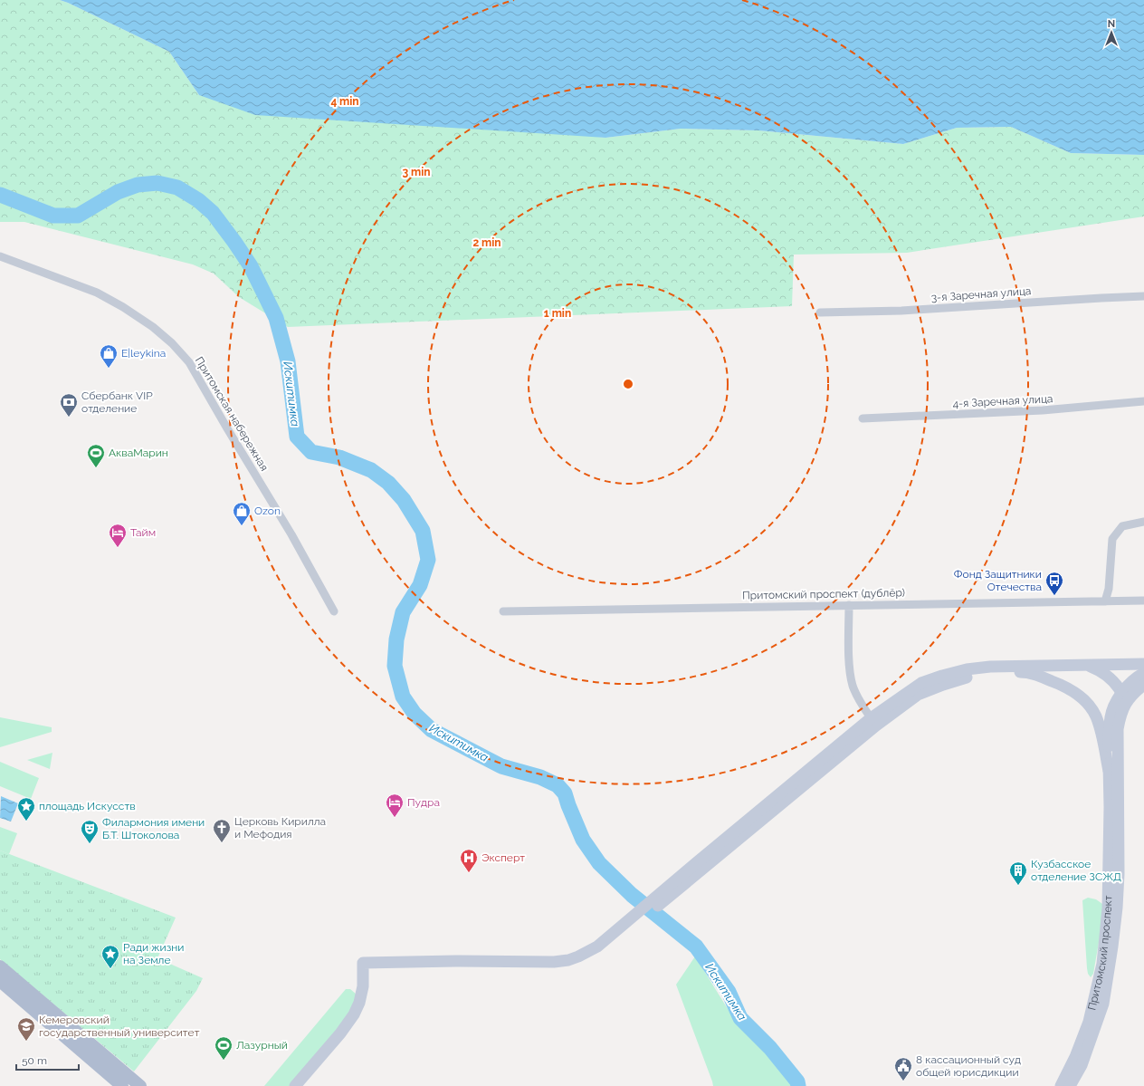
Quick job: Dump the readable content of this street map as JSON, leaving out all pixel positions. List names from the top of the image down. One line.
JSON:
{"streets":{"main road":["Притомский проспект"],"street":["3-я Заречная улица","4-я Заречная улица","Притомская набережная","Притомский проспект (дублёр)"]},"water":["Искитимка"],"places":{"shop":["E|leykina","Ozon"],"bank":["Сбербанк VIP отделение"],"sports":["АкваМарин","Лазурный"],"hotel":["Тайм","Пудра"],"bus stop":["Фонд Защитники Отечества"],"place":["площадь Искусств","Ради жизни на Земле"],"church":["Церковь Кирилла и Мефодия"],"theatre":["Филармония имени Б.Т. Штоколова"],"hospital":["Эксперт"],"building":["Кузбасское отделение ЗСЖД"],"school or university":["Кемеровский государственный университет"],"public building":["8 кассационный суд общей юрисдикции"]},"scale_bar":"50 m","north":"top","rings":["4 min","3 min","2 min","1 min"]}
